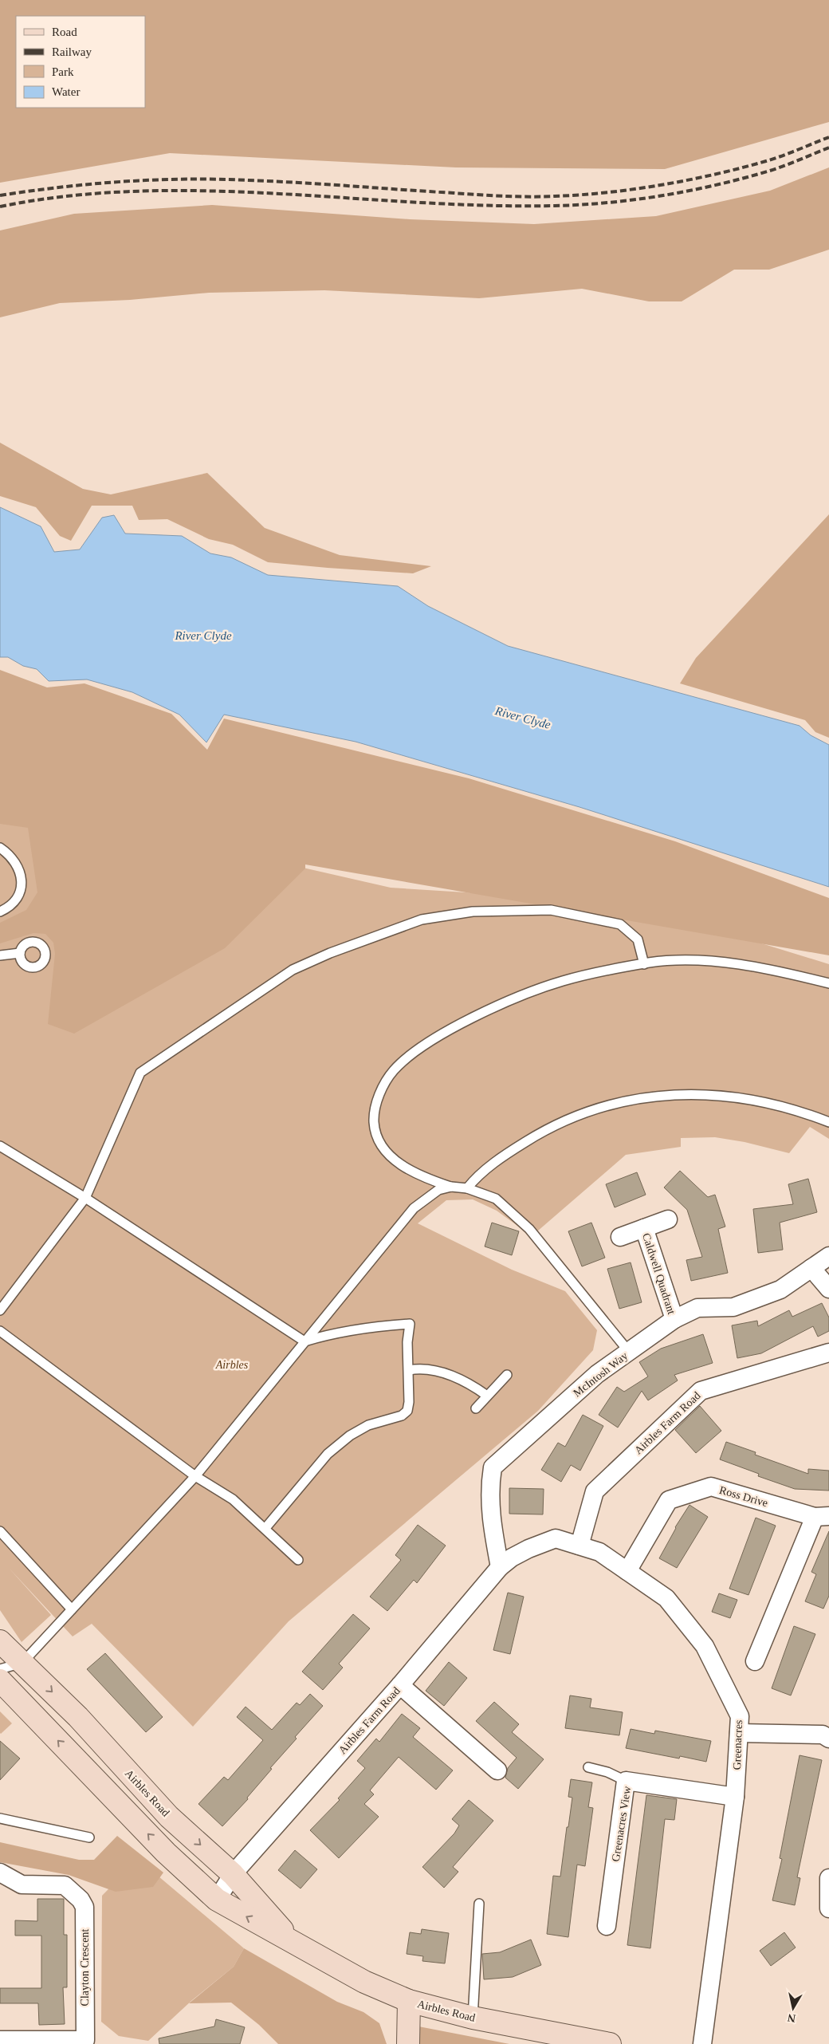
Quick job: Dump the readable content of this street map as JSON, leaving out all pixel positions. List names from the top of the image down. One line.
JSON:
{"streets":{"main road":["Airbles Road"],"street":["Caldwell Quadrant","McIntosh Way","Airbles Farm Road","Ross Drive","Greenacres","Greenacres View","Clayton Crescent"]},"crossings":[["Caldwell Quadrant","McIntosh Way"],["McIntosh Way","Airbles Farm Road"],["Airbles Farm Road","Greenacres"],["Airbles Farm Road","Airbles Road"],["Ross Drive","Greenacres"],["Greenacres","Greenacres View"]],"water":["River Clyde"],"parks":["Airbles"],"legend":["Road","Railway","Park","Water"],"north":"bottom"}
